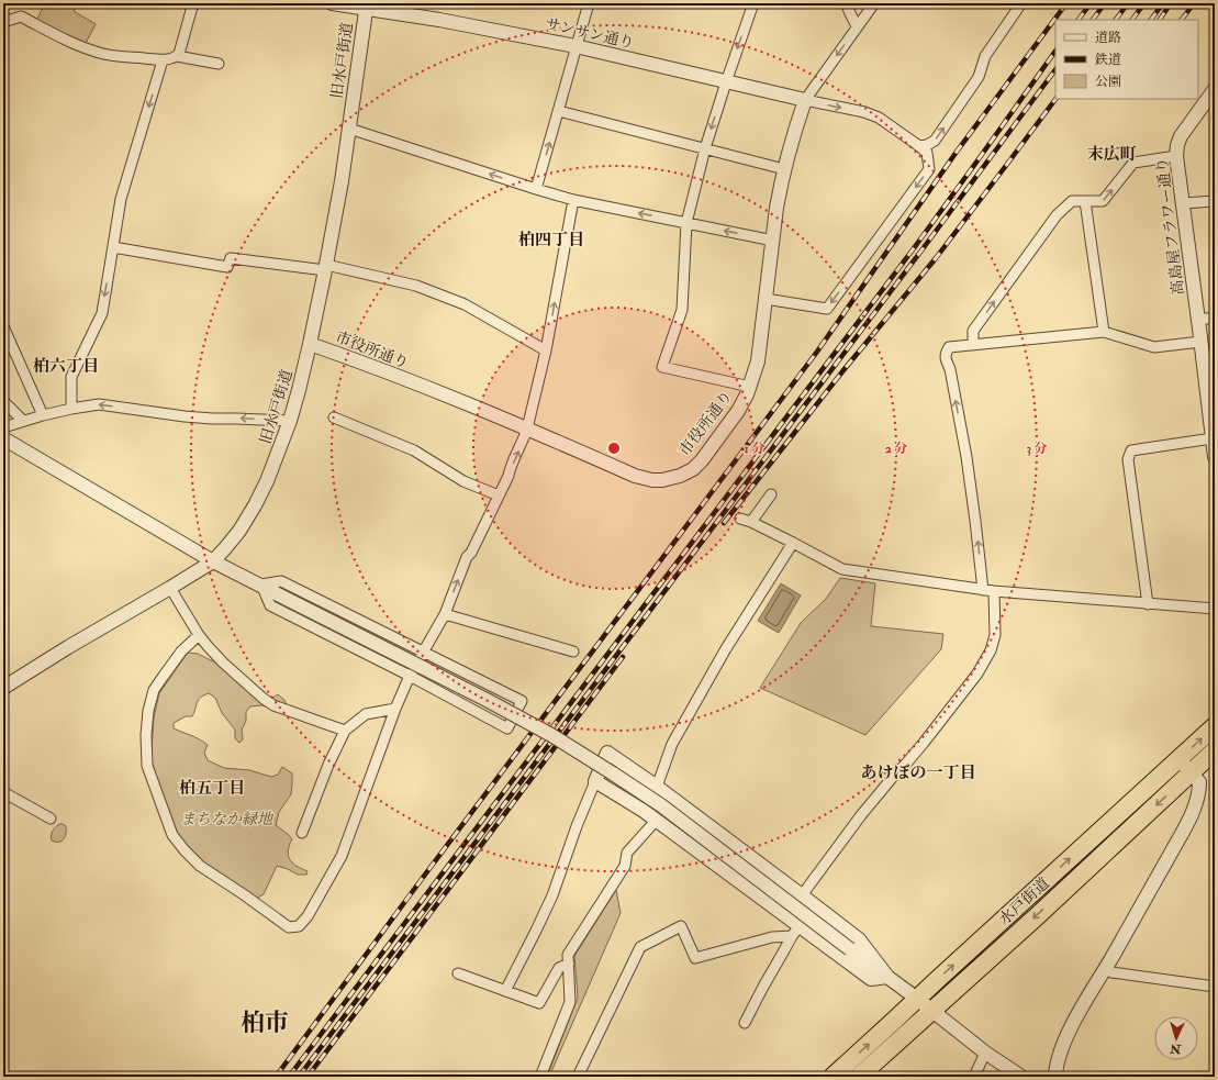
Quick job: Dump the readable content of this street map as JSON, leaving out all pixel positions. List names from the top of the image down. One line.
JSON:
{"streets":{"highway":["水戸街道"],"street":["サンサン通り","旧水戸街道","高島屋フラワー通り","市役所通り"]},"crossings":[["サンサン通り","旧水戸街道"],["サンサン通り","市役所通り"],["旧水戸街道","市役所通り"]],"districts":["末広町","柏四丁目","柏六丁目","あけぼの一丁目","柏五丁目","柏市"],"parks":["まちなか緑地"],"legend":["道路","鉄道","公園"],"north":"bottom","rings":["1 分","2 分","3 分"]}
